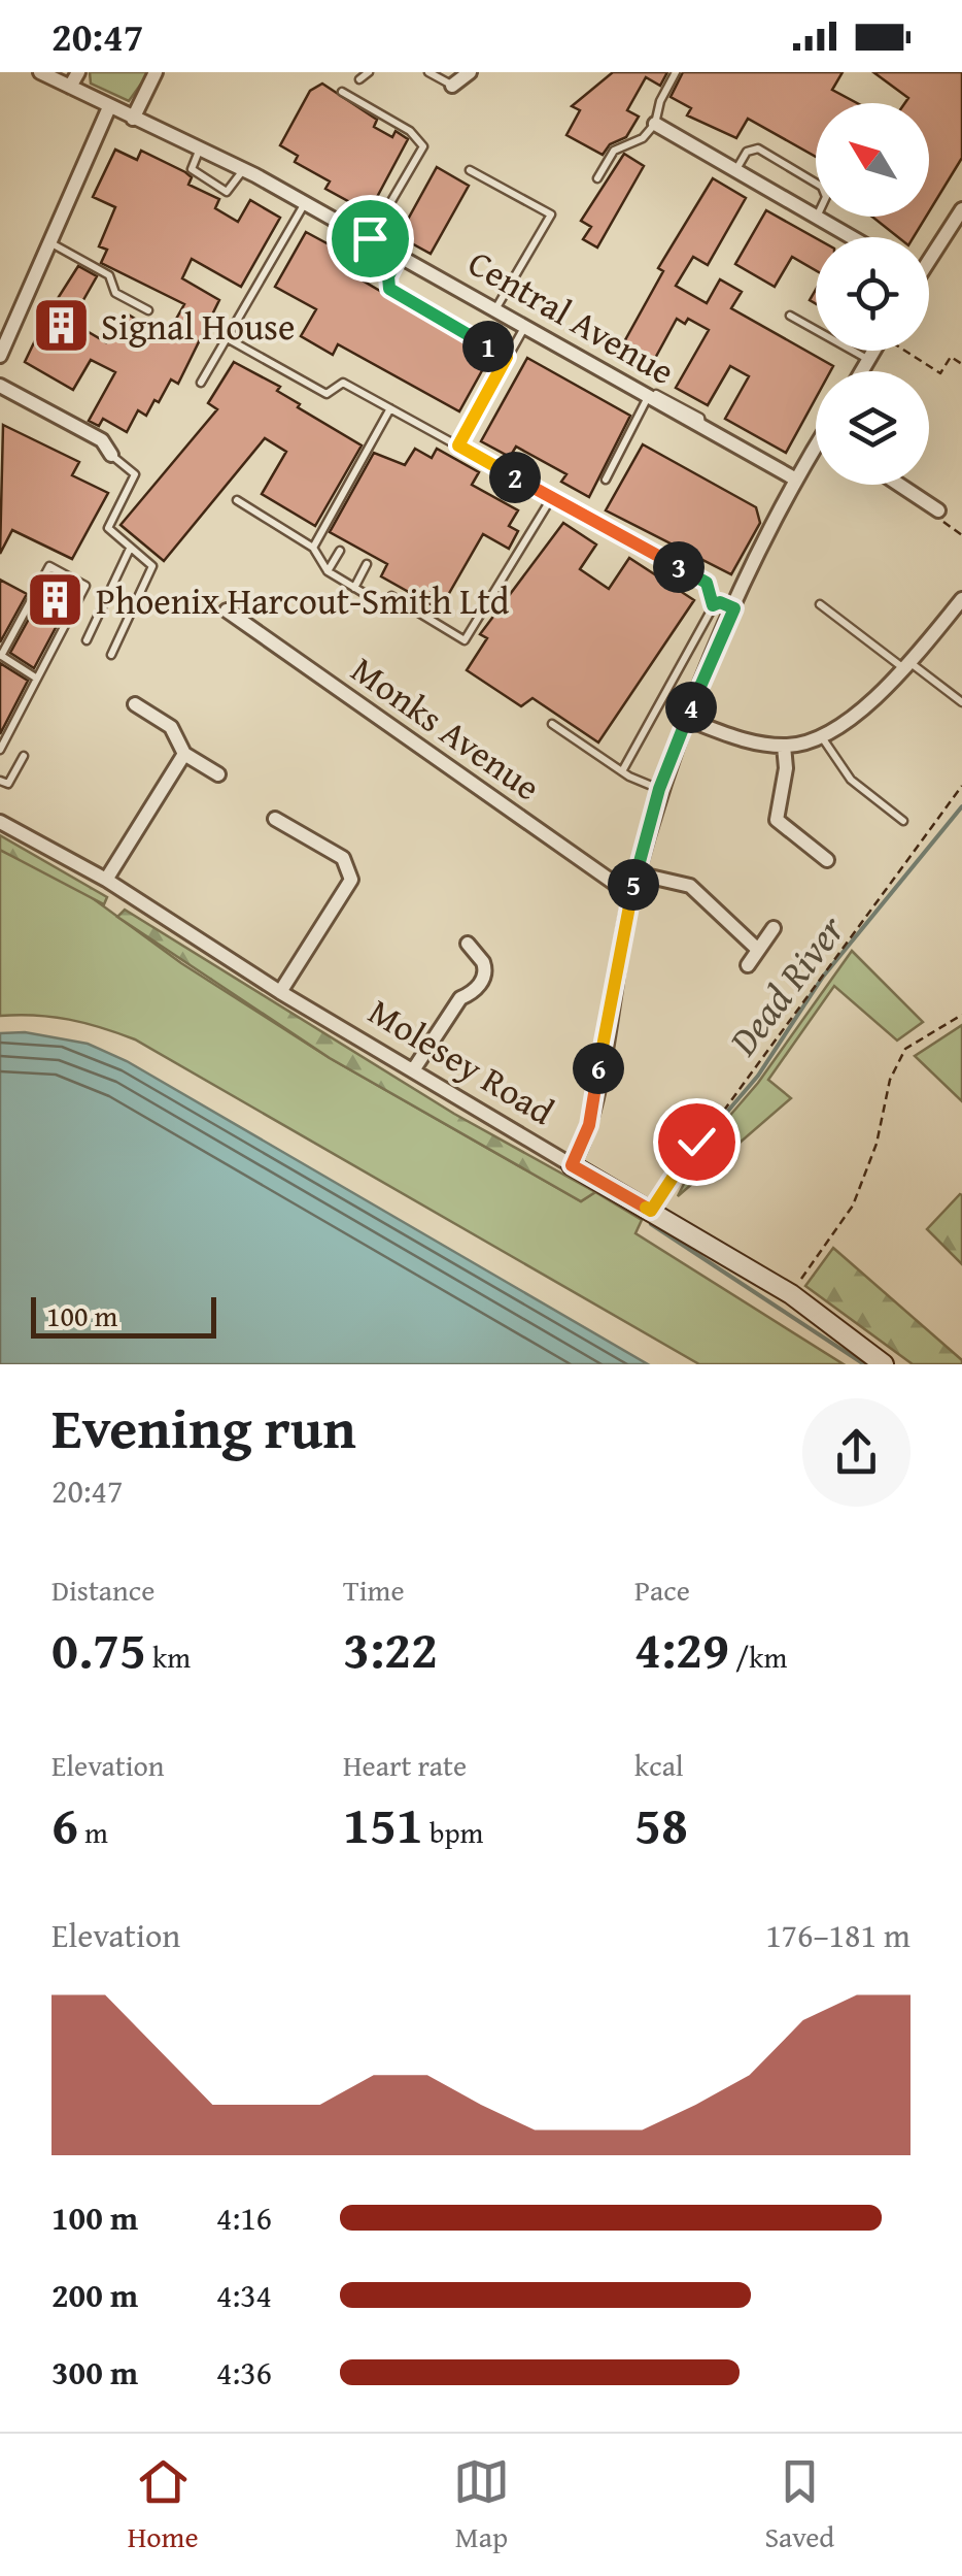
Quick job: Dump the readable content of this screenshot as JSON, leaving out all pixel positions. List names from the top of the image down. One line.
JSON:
{"streets":{"street":["Central Avenue","Monks Avenue","Molesey Road"]},"water":["Dead River"],"places":{"building":["Signal House","Phoenix Harcout-Smith Ltd"]},"scale_bar":"100 m","north":"top left","page":{"status":"20:47","pins":["1","2","3","4","5","6"],"scale":"100 m","heading":["Evening run","20:47"],"stats":[["Distance","0.75 km"],["Time","3:22"],["Pace","4:29 /km"],["Elevation","6 m"],["Heart rate","151 bpm"],["kcal","58"]],"chart":["Elevation","176–181 m"],"list":[{"name":"100 m","note":"4:16"},{"name":"200 m","note":"4:34"},{"name":"300 m","note":"4:36"}],"tabs":["Home","Map","Saved"]}}
